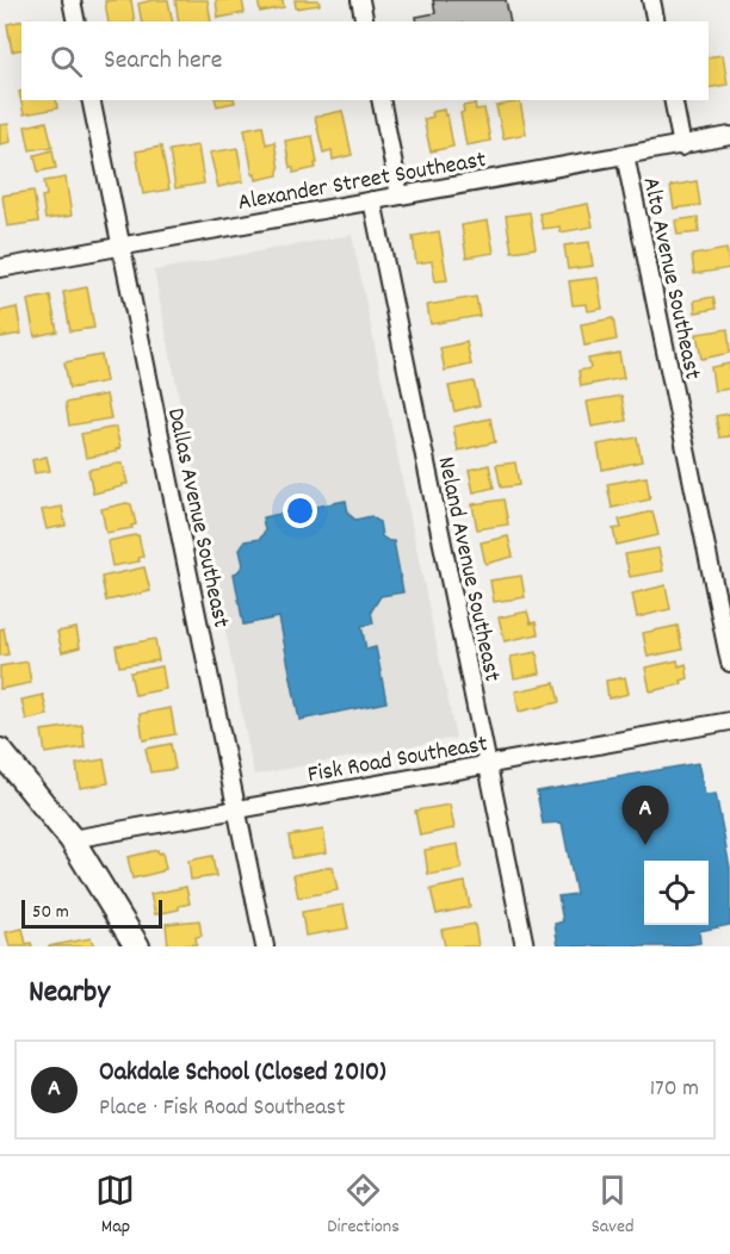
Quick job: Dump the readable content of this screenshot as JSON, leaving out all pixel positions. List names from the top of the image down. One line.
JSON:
{"streets":{"street":["Alexander Street Southeast","Alto Avenue Southeast","Dallas Avenue Southeast","Neland Avenue Southeast","Fisk Road Southeast"]},"crossings":[["Alexander Street Southeast","Alto Avenue Southeast"],["Alexander Street Southeast","Dallas Avenue Southeast"],["Alexander Street Southeast","Neland Avenue Southeast"],["Dallas Avenue Southeast","Fisk Road Southeast"],["Neland Avenue Southeast","Fisk Road Southeast"]],"scale_bar":"50 m","page":{"search":"Search here","pins":"A","scale":"50 m","heading":"Nearby","list":[{"mark":"A","name":"Oakdale School (Closed 2010)","note":"Place · Fisk Road Southeast","value":"170 m"}],"nav":["Map","Directions","Saved"]}}
